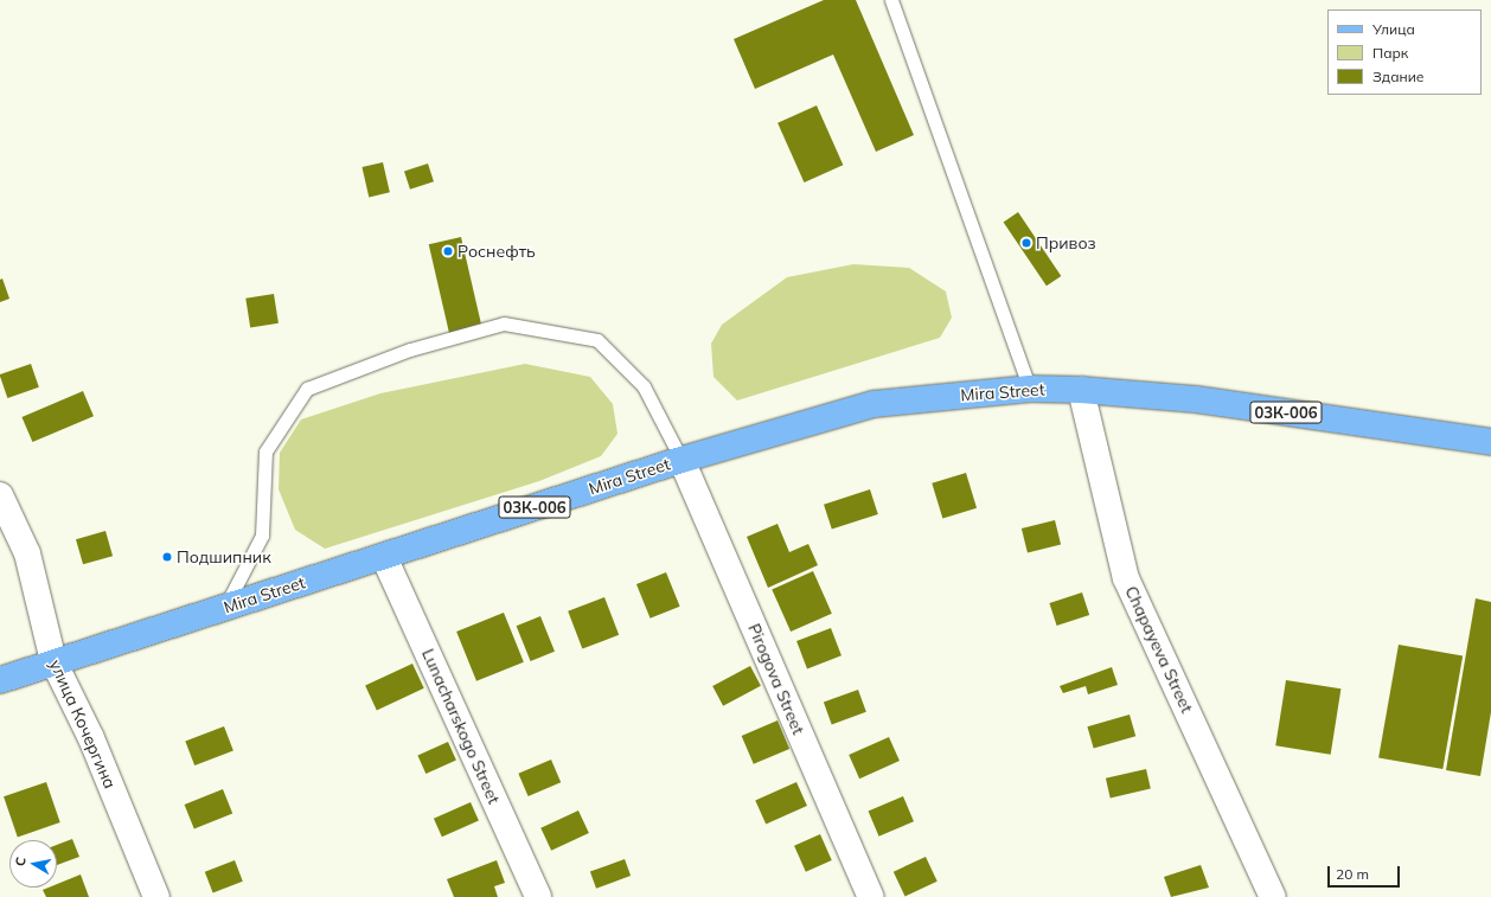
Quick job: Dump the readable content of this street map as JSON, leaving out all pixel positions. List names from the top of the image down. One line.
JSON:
{"streets":{"main road":["Mira Street","03К-006"],"street":["Chapayeva Street","Pirogova Street","улица Кочергина","Lunacharskogo Street"]},"crossings":[["Mira Street","03К-006"],["Mira Street","Chapayeva Street"],["Mira Street","Pirogova Street"],["Mira Street","улица Кочергина"],["Mira Street","Lunacharskogo Street"],["03К-006","Chapayeva Street"]],"places":["Привоз","Роснефть","Подшипник"],"legend":["Улица","Парк","Здание"],"scale_bar":"20 m","north":"left"}
